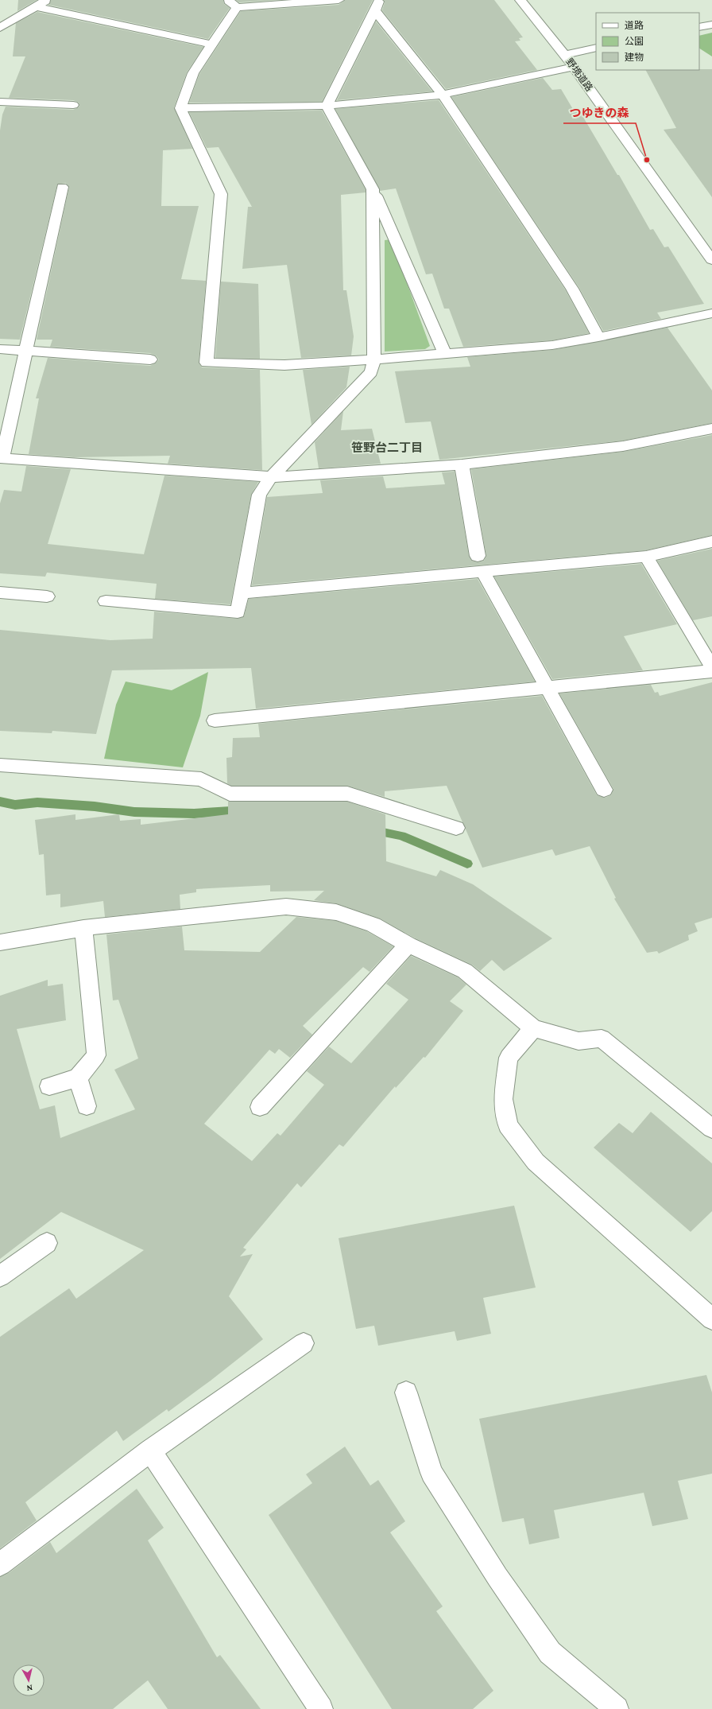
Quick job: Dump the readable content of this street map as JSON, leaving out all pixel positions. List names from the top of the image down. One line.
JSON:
{"streets":{"street":["野境道路"]},"districts":["笹野台二丁目"],"places":["つゆきの森"],"legend":["道路","公園","建物"],"north":"bottom"}
